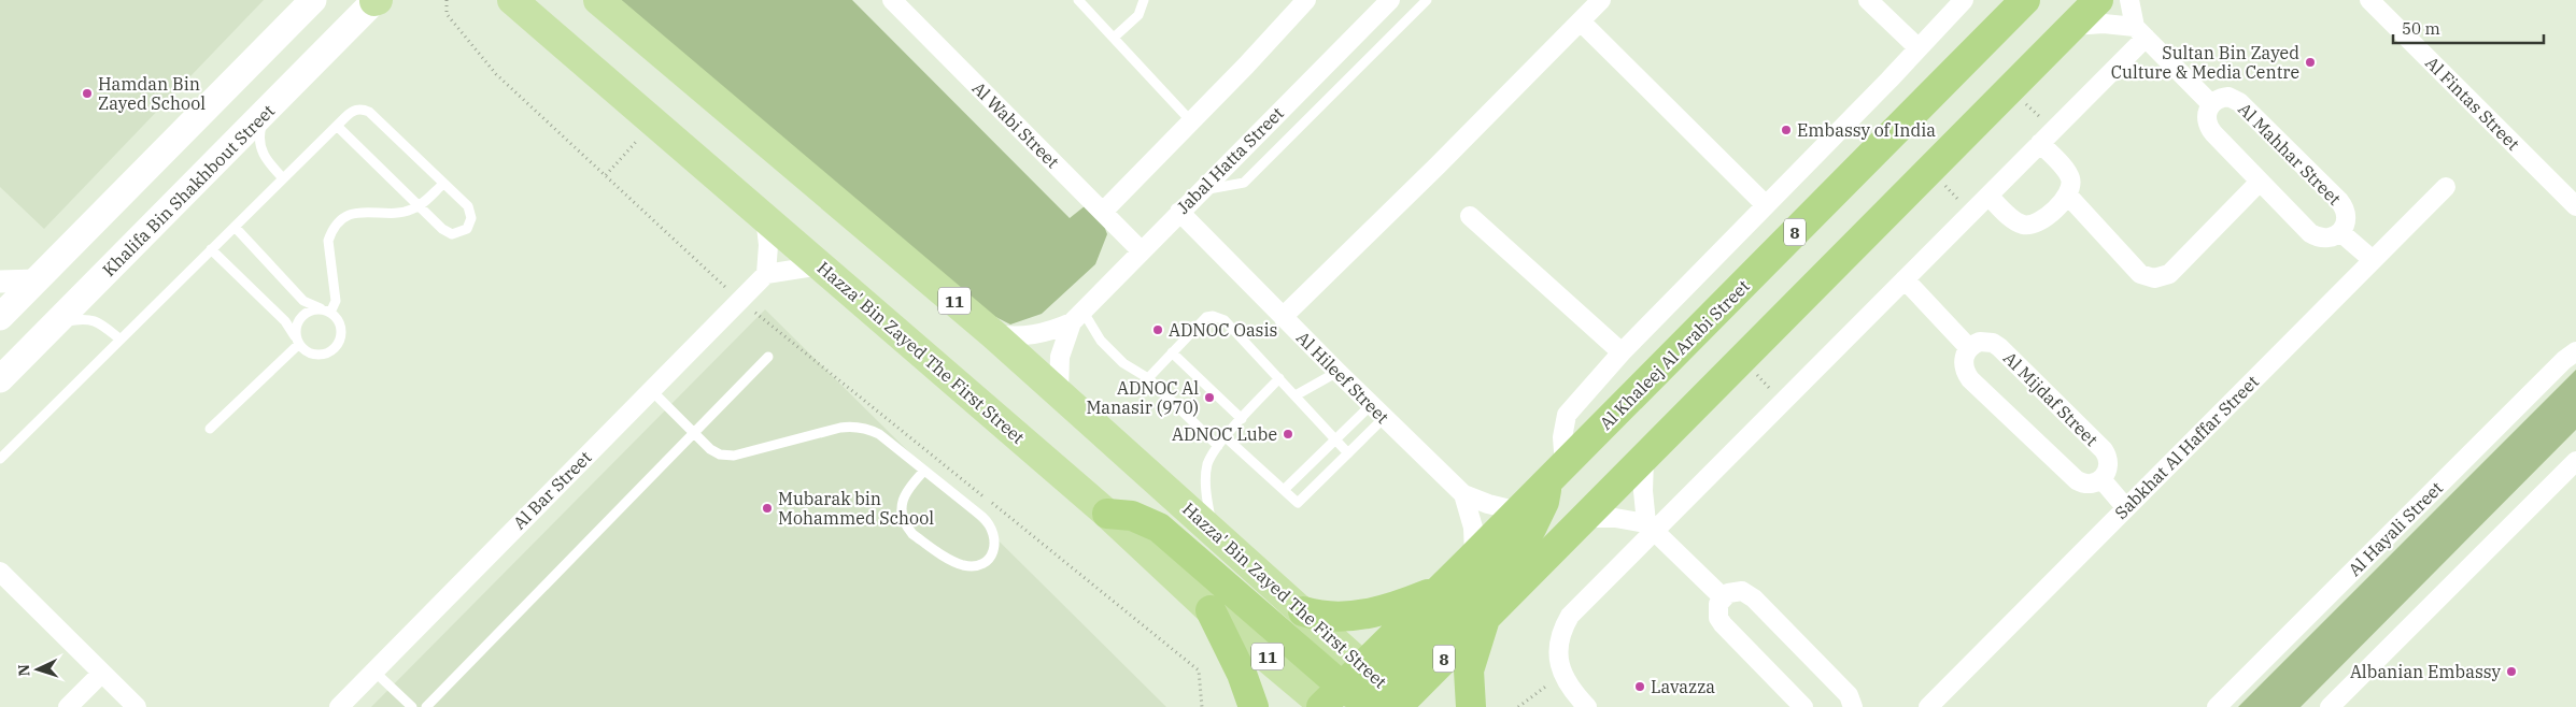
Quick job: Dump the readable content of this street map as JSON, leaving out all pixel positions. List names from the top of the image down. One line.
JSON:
{"streets":{"highway":["8","Al Khaleej Al Arabi Street"],"main road":["Khalifa Bin Shakhbout Street","11","Hazza' Bin Zayed The First Street"],"street":["Al Fintas Street","Al Wabi Street","Al Mahhar Street","Jabal Hatta Street","Al Hileef Street","Al Mijdaf Street","Sabkhat Al Haffar Street","Al Bar Street","Al Hayali Street"]},"crossings":[["Al Wabi Street","Jabal Hatta Street"],["Al Mahhar Street","Sabkhat Al Haffar Street"],["Jabal Hatta Street","Hazza' Bin Zayed The First Street"],["Jabal Hatta Street","Al Hileef Street"],["8","Hazza' Bin Zayed The First Street"],["8","Al Khaleej Al Arabi Street"],["Hazza' Bin Zayed The First Street","Al Khaleej Al Arabi Street"],["Al Khaleej Al Arabi Street","Al Hileef Street"]],"places":["Sultan Bin Zayed Culture & Media Centre","Hamdan Bin Zayed School","Embassy of India","ADNOC Oasis","ADNOC Al Manasir (970)","ADNOC Lube","Mubarak bin Mohammed School","Albanian Embassy","Lavazza"],"scale_bar":"50 m","north":"left"}
